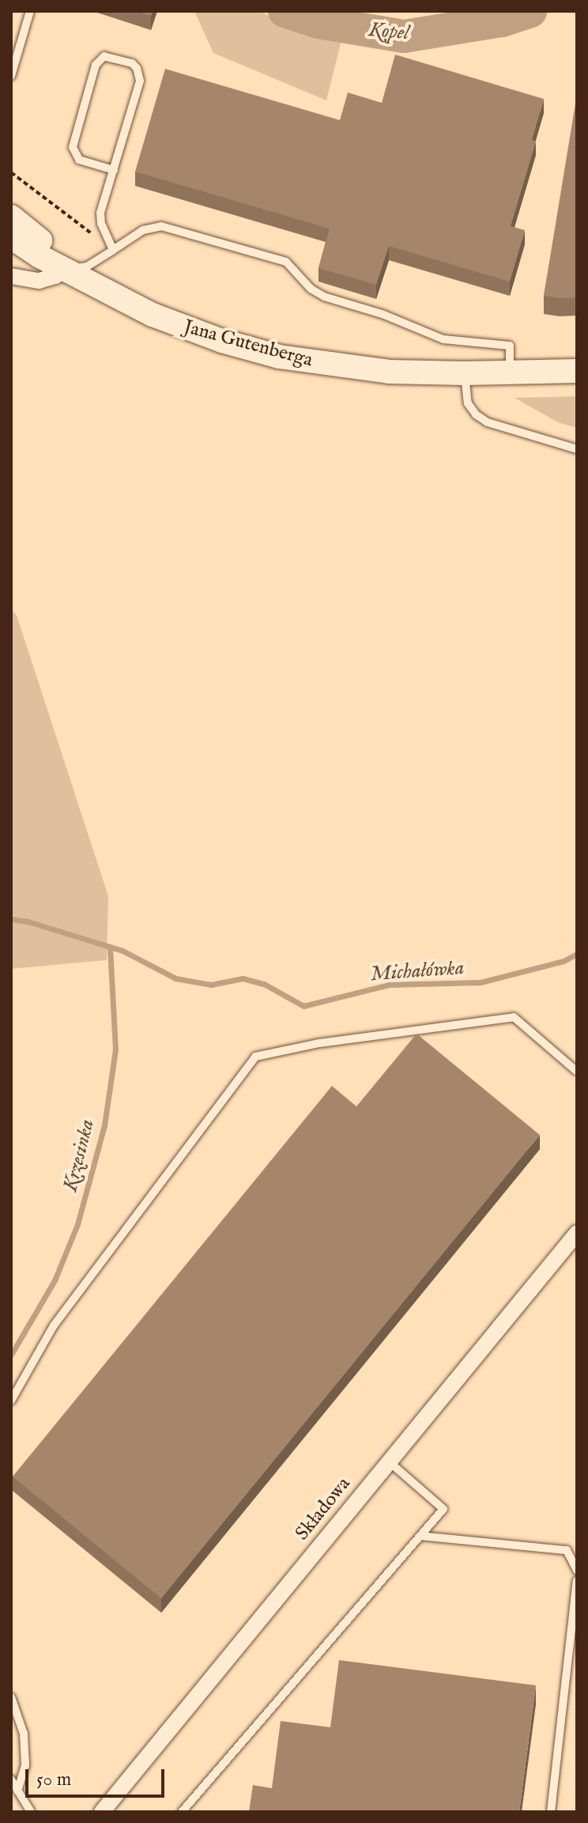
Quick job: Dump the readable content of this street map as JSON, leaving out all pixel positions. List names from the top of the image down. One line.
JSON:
{"streets":{"street":["Jana Gutenberga","Składowa"]},"water":["Kopel","Michałówka","Krzesinka"],"scale_bar":"50 m"}
